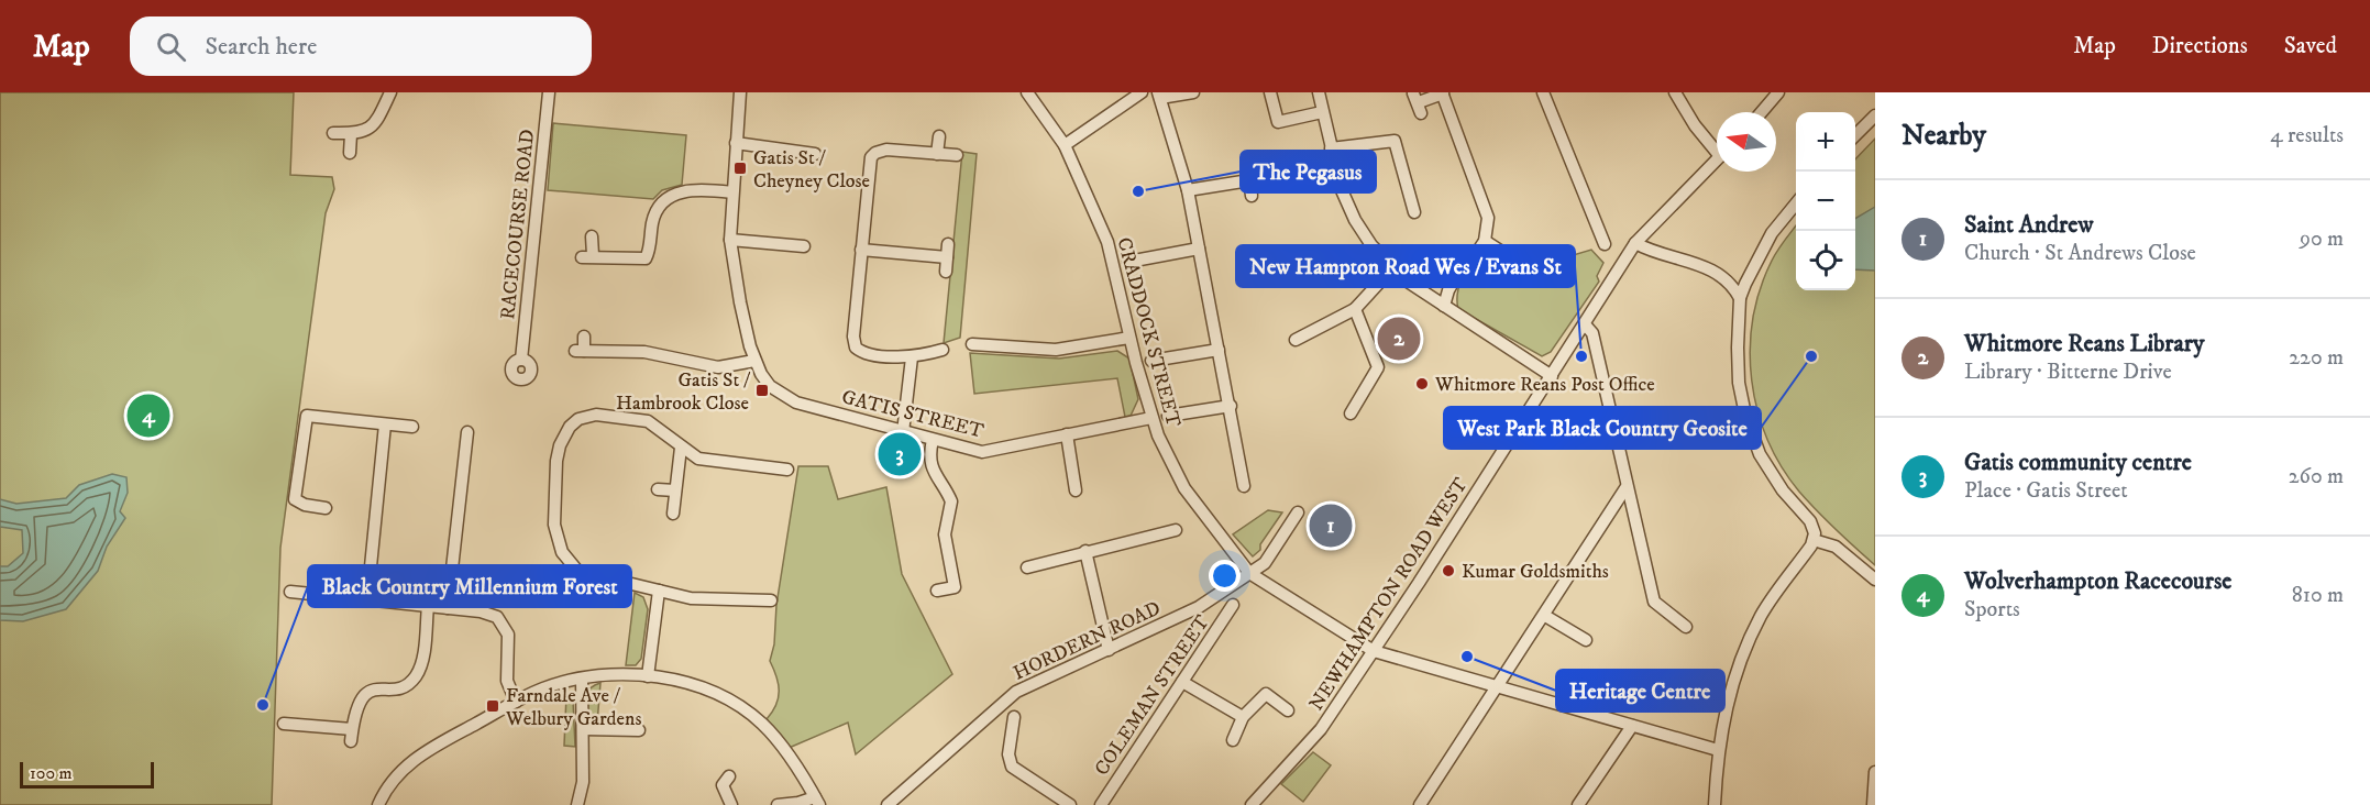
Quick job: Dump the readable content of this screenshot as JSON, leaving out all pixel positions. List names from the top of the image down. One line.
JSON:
{"streets":{"street":["RACECOURSE ROAD","CRADDOCK STREET","GATIS STREET","NEWHAMPTON ROAD WEST","HORDERN ROAD","COLEMAN STREET"]},"crossings":[["CRADDOCK STREET","GATIS STREET"],["CRADDOCK STREET","HORDERN ROAD"]],"places":{"transit":["Gatis St / Cheyney Close","Gatis St / Hambrook Close","Farndale Ave / Welbury Gardens"],"other":["The Pegasus","New Hampton Road Wes / Evans St","West Park Black Country Geosite","Whitmore Reans Post Office","Kumar Goldsmiths","Heritage Centre","Black Country Millennium Forest"]},"scale_bar":"100 m","north":"left","page":{"header":"Map","search":"Search here","nav":["Map","Directions","Saved"],"heading":["Nearby","4 results"],"map_buttons":["+","−"],"list":[{"mark":"1","name":"Saint Andrew","note":"Church · St Andrews Close","value":"90 m"},{"mark":"2","name":"Whitmore Reans Library","note":"Library · Bitterne Drive","value":"220 m"},{"mark":"3","name":"Gatis community centre","note":"Place · Gatis Street","value":"260 m"},{"mark":"4","name":"Wolverhampton Racecourse","note":"Sports","value":"810 m"}],"pins":["2","4","3","1"],"scale":"100 m"}}
